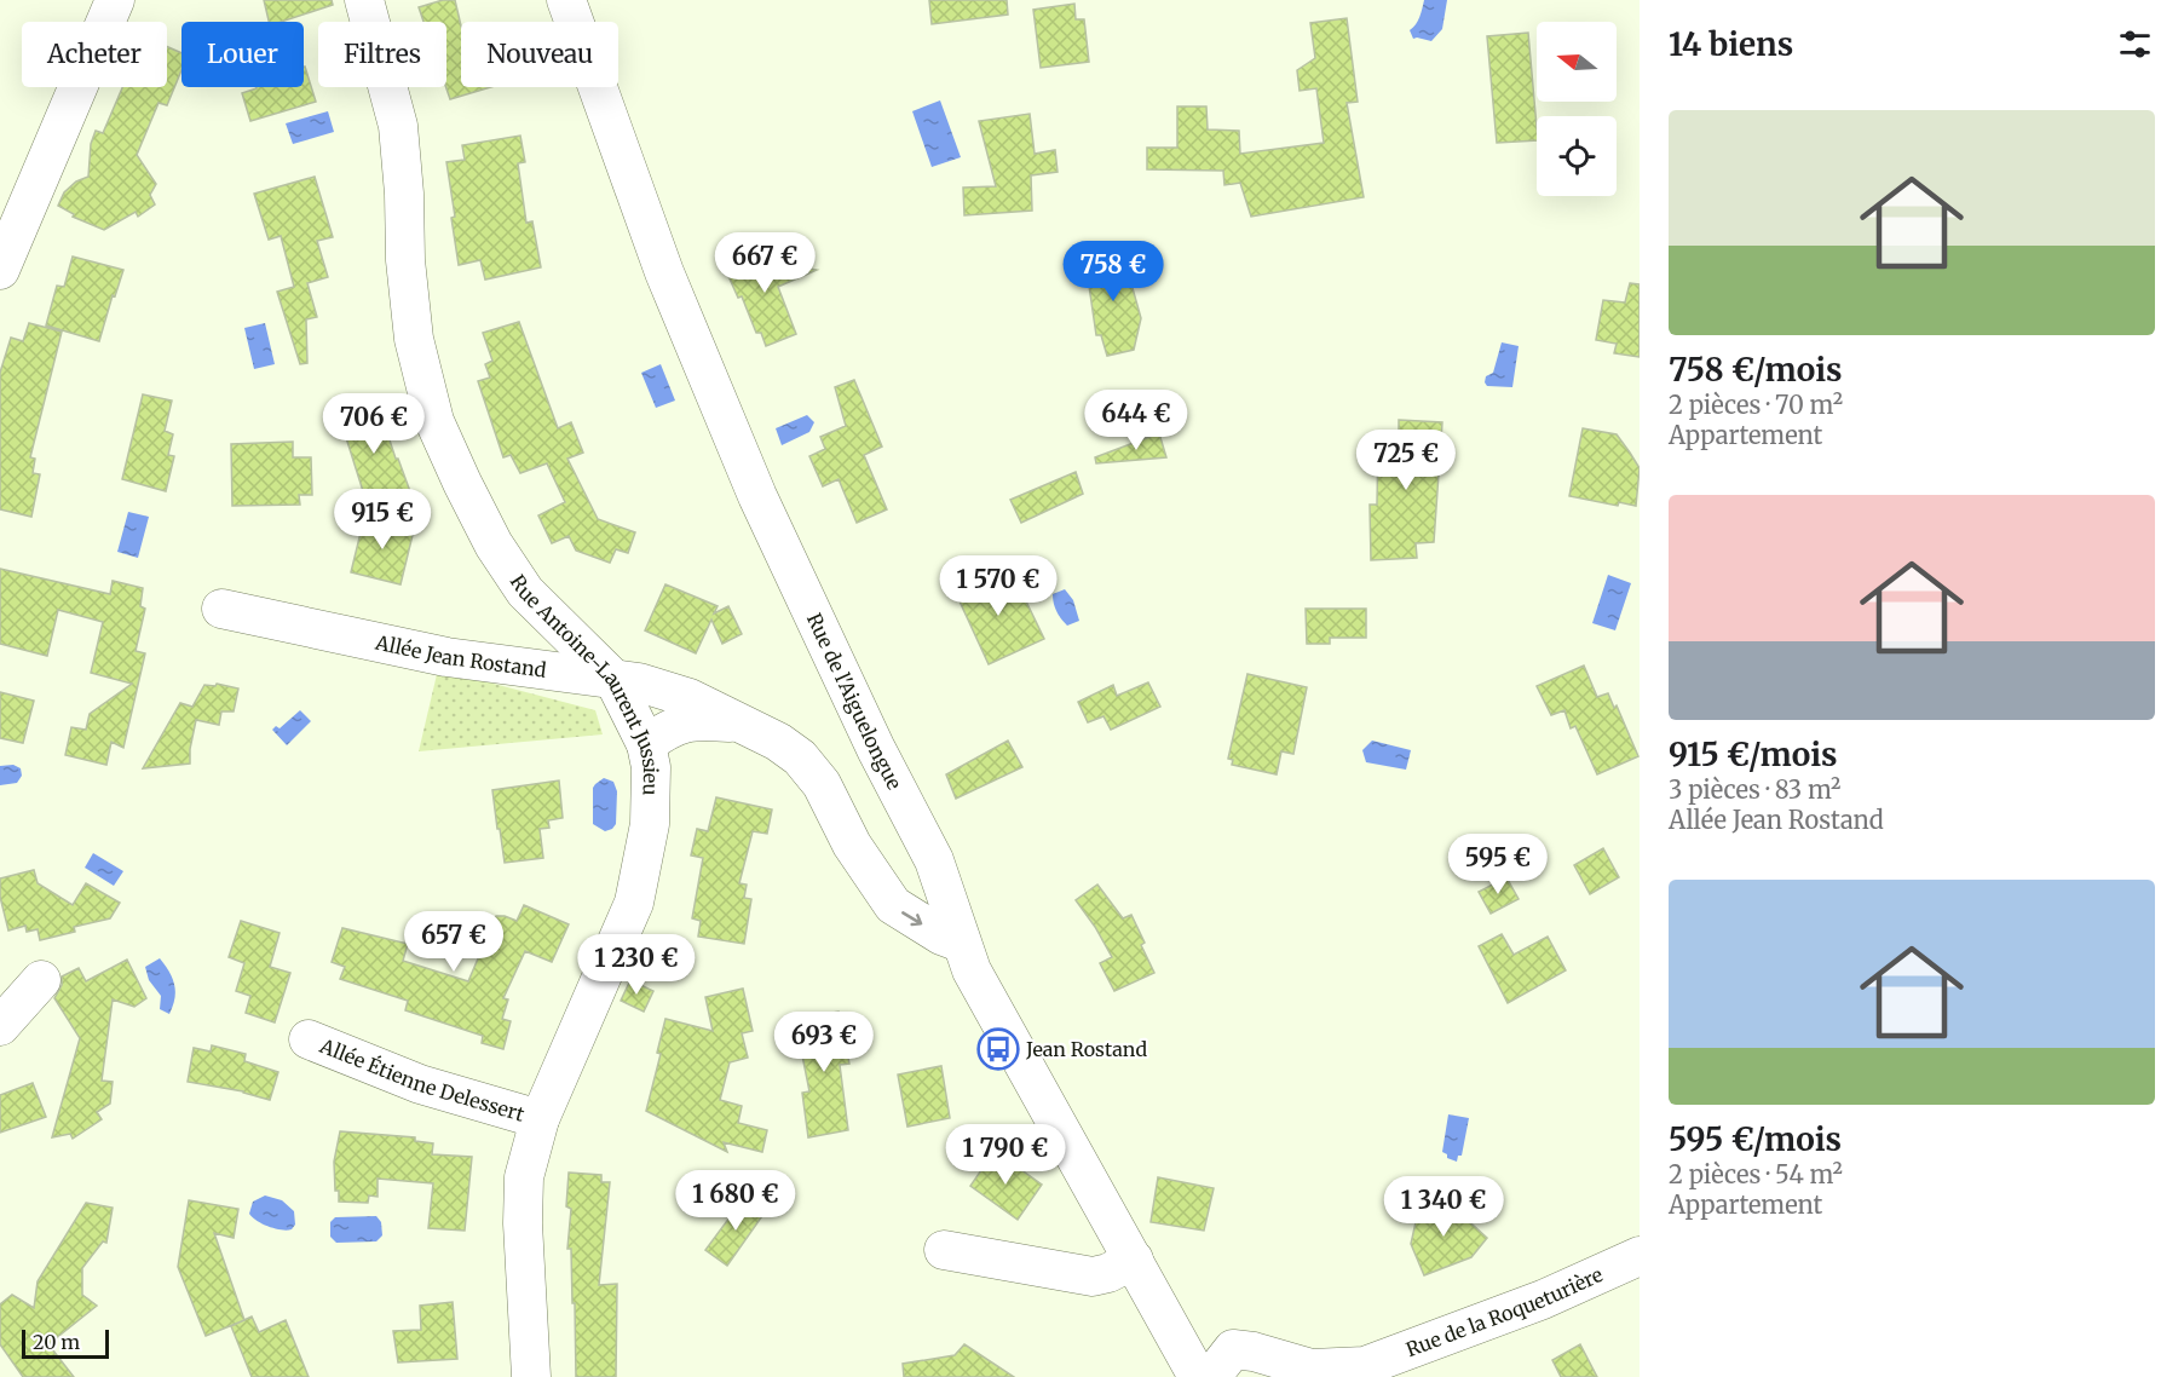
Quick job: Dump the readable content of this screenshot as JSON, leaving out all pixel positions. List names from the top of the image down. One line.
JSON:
{"streets":{"street":["Allée Jean Rostand","Rue Antoine-Laurent Jussieu","Rue de l'Aiguelongue","Allée Étienne Delessert","Rue de la Roqueturière"]},"crossings":[["Allée Jean Rostand","Rue Antoine-Laurent Jussieu"],["Allée Jean Rostand","Rue de l'Aiguelongue"],["Rue Antoine-Laurent Jussieu","Allée Étienne Delessert"],["Rue de l'Aiguelongue","Rue de la Roqueturière"]],"places":{"bus stop":["Jean Rostand"]},"scale_bar":"20 m","north":"left","page":{"heading":"14 biens","chip":["Acheter","Louer","Filtres","Nouveau"],"list":[{"name":"758 €/mois","note":"2 pièces · 70 m² · Appartement"},{"name":"915 €/mois","note":"3 pièces · 83 m² · Allée Jean Rostand"},{"name":"595 €/mois","note":"2 pièces · 54 m² · Appartement"}],"price":["667 €","758 €","644 €","706 €","725 €","915 €","1 570 €","595 €","657 €","1 230 €","693 €","1 790 €","1 680 €","1 340 €"],"scale":"20 m"}}
